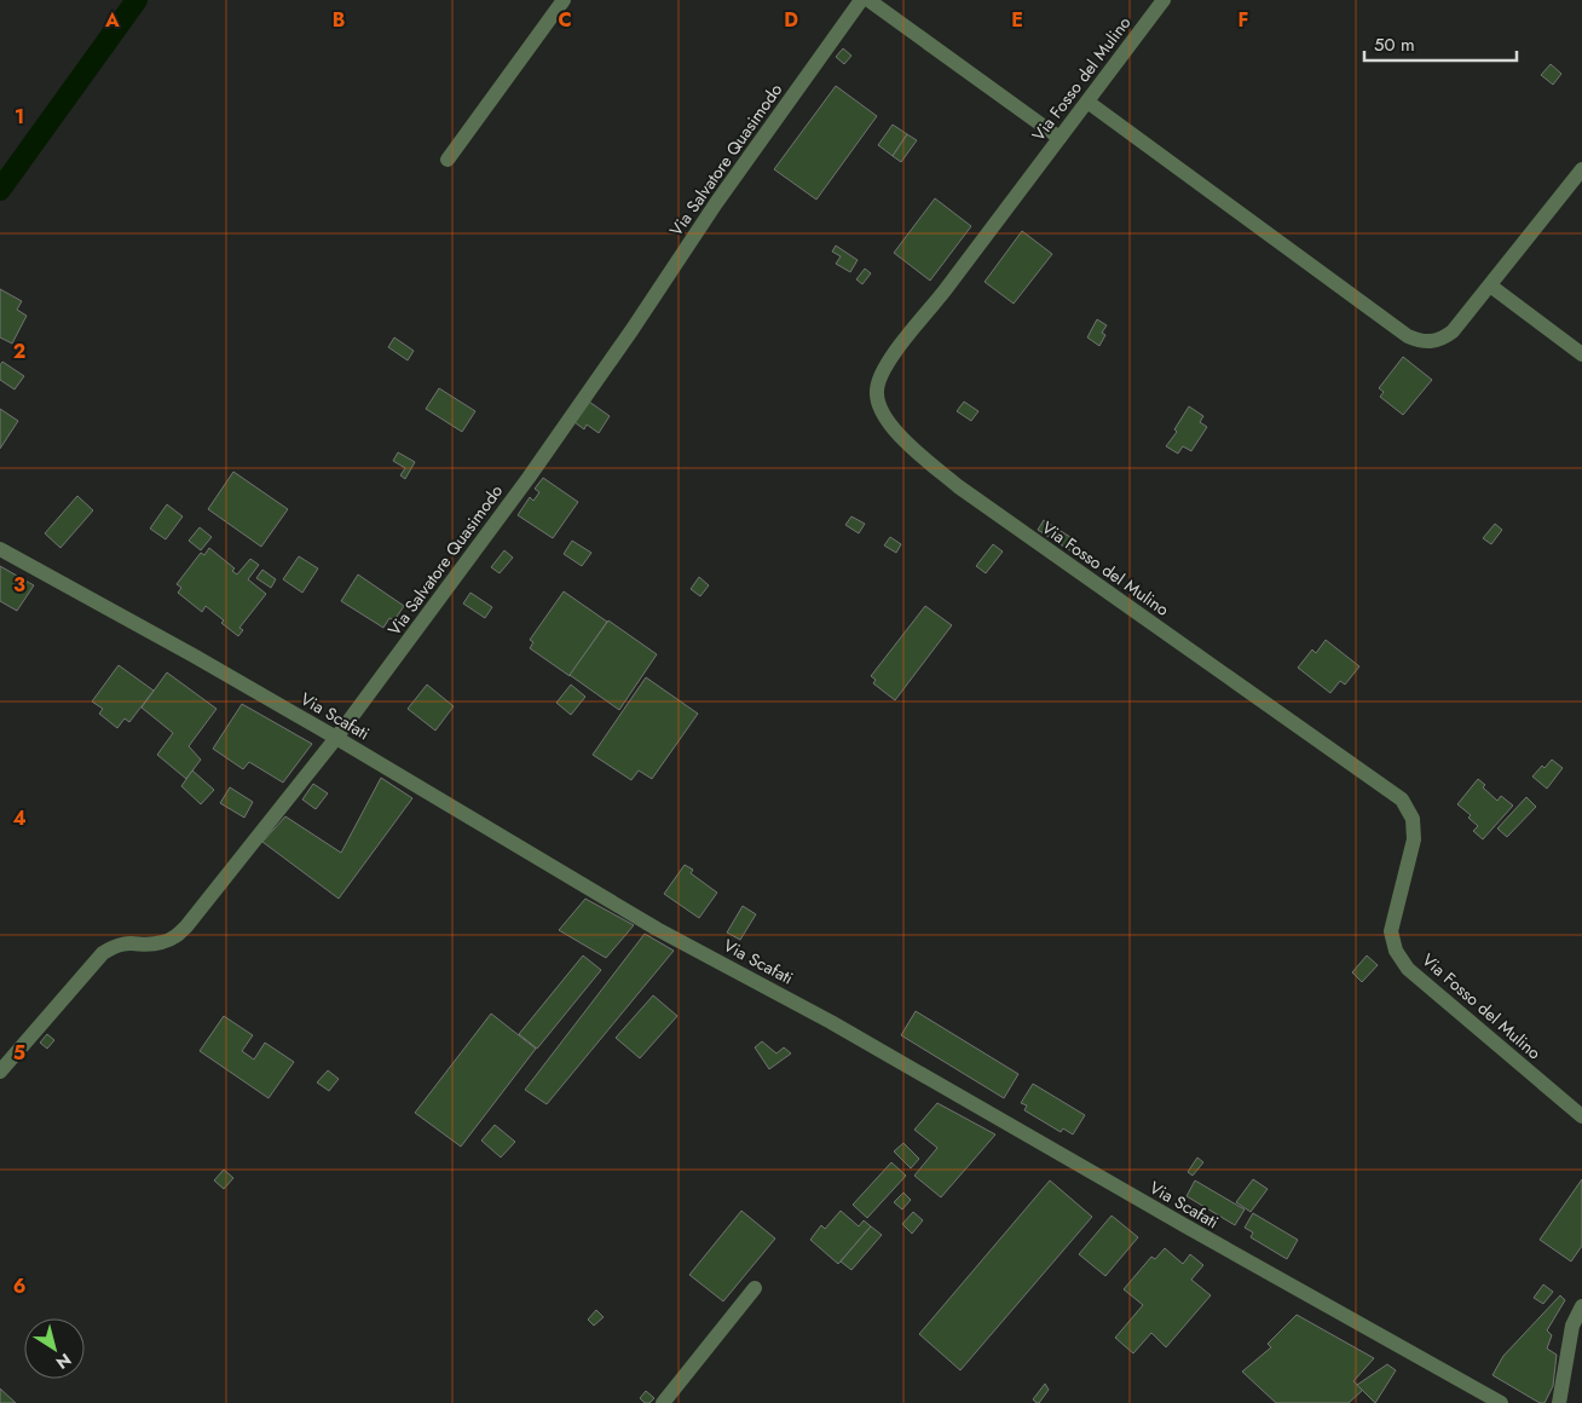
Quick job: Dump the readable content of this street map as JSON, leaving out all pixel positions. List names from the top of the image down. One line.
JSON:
{"streets":{"street":["Via Fosso del Mulino","Via Salvatore Quasimodo","Via Scafati"]},"crossings":[["Via Salvatore Quasimodo","Via Scafati"]],"scale_bar":"50 m","north":"bottom right","grid":{"columns":["A","B","C","D","E","F"],"rows":["1","2","3","4","5","6"]}}
